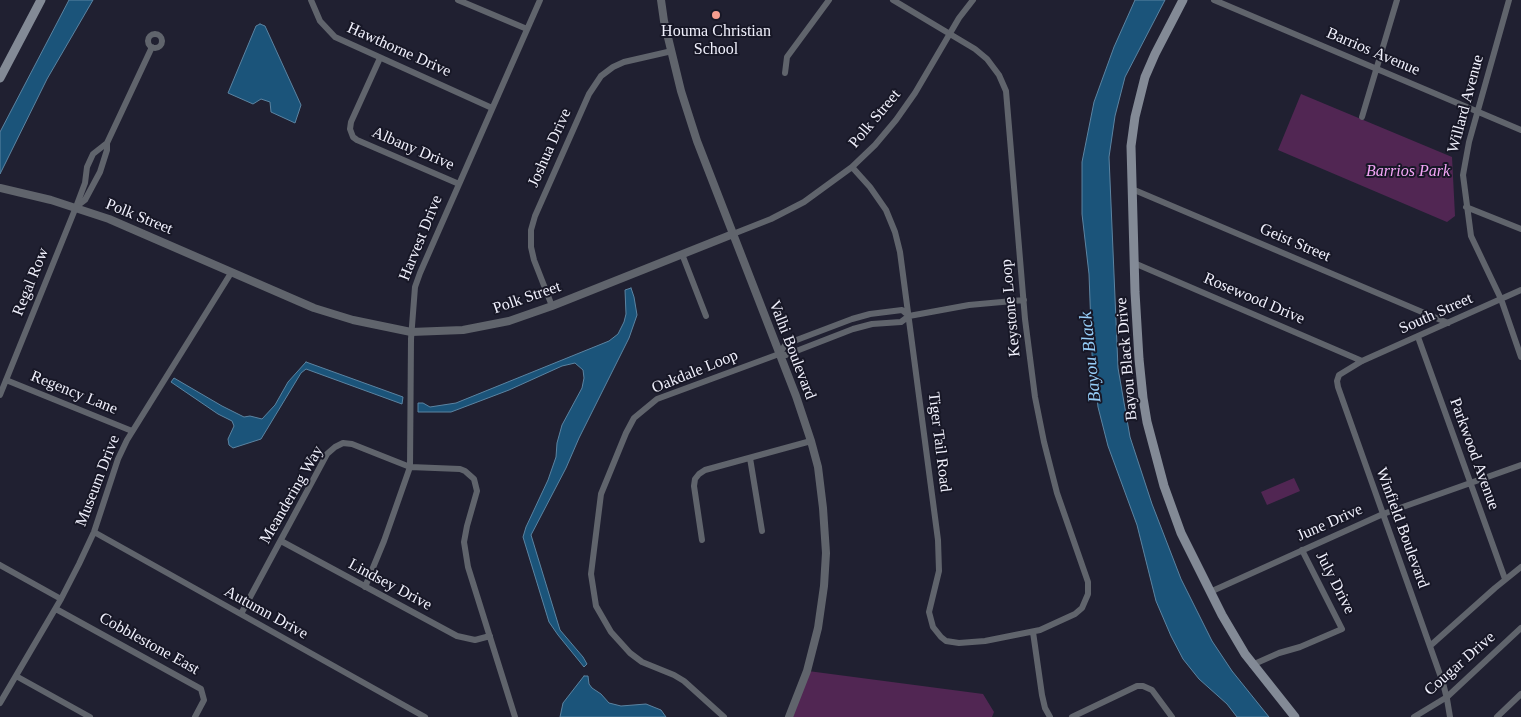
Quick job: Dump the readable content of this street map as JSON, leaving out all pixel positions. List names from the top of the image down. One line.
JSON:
{"streets":{"main road":["Bayou Black Drive"],"street":["Hawthorne Drive","Barrios Avenue","Willard Avenue","Polk Street","Joshua Drive","Albany Drive","Harvest Drive","Geist Street","Regal Row","Rosewood Drive","Keystone Loop","South Street","Valhi Boulevard","Oakdale Loop","Regency Lane","Tiger Tail Road","Parkwood Avenue","Museum Drive","Meandering Way","June Drive","Winfield Boulevard","July Drive","Lindsey Drive","Autumn Drive","Cobblestone East","Cougar Drive"]},"crossings":[["Hawthorne Drive","Albany Drive"],["Hawthorne Drive","Harvest Drive"],["Barrios Avenue","Willard Avenue"],["Willard Avenue","South Street"],["Polk Street","Joshua Drive"],["Polk Street","Harvest Drive"],["Polk Street","Regal Row"],["Polk Street","Keystone Loop"],["Polk Street","Valhi Boulevard"],["Polk Street","Tiger Tail Road"],["Polk Street","Museum Drive"],["Joshua Drive","Valhi Boulevard"],["Albany Drive","Harvest Drive"],["Harvest Drive","Meandering Way"],["Harvest Drive","Lindsey Drive"],["Geist Street","South Street"],["Geist Street","Bayou Black Drive"],["Regal Row","Regency Lane"],["Rosewood Drive","South Street"],["Rosewood Drive","Bayou Black Drive"],["Rosewood Drive","Winfield Boulevard"],["Keystone Loop","Tiger Tail Road"],["South Street","Parkwood Avenue"],["South Street","Winfield Boulevard"],["Valhi Boulevard","Oakdale Loop"],["Bayou Black Drive","June Drive"],["Bayou Black Drive","July Drive"],["Regency Lane","Museum Drive"],["Parkwood Avenue","June Drive"],["Museum Drive","Autumn Drive"],["Museum Drive","Cobblestone East"],["Meandering Way","Lindsey Drive"],["Meandering Way","Autumn Drive"],["June Drive","Winfield Boulevard"],["June Drive","July Drive"],["Winfield Boulevard","Cougar Drive"]],"water":["Bayou Black"],"parks":["Barrios Park"],"places":["Houma Christian School"]}
